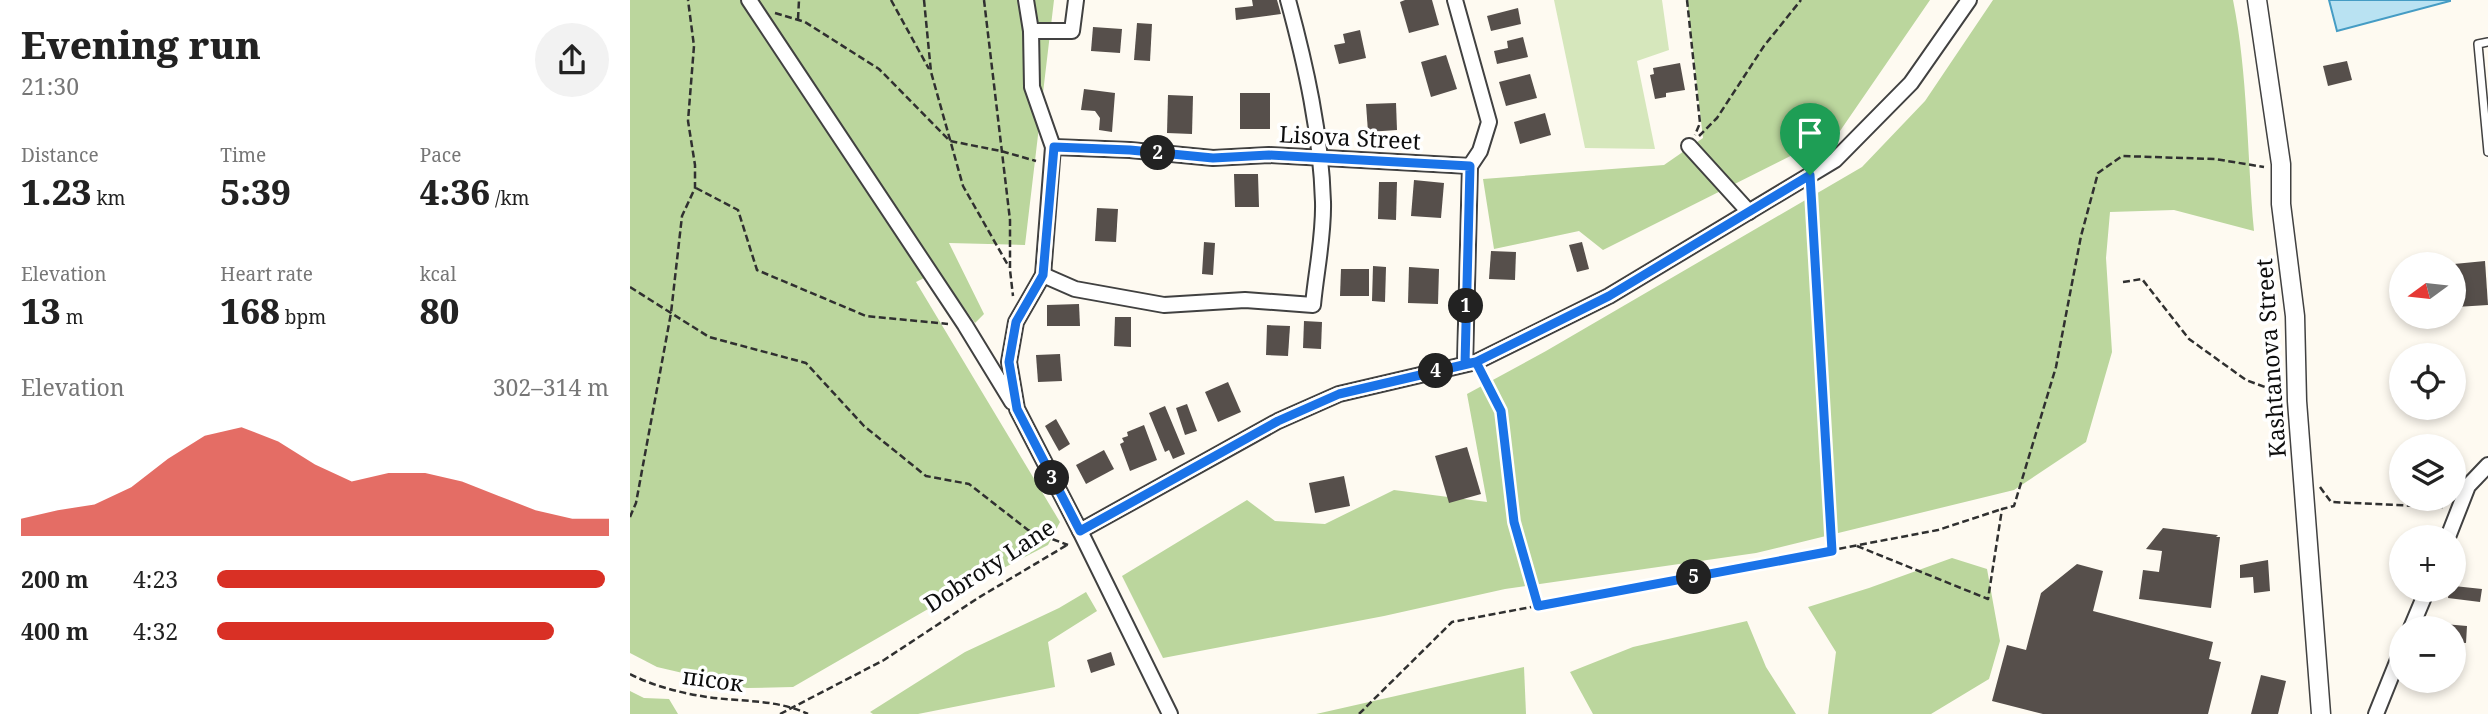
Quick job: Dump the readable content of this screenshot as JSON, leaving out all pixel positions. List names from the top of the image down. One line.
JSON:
{"streets":{"street":["Lisova Street","Kashtanova Street","Dobroty Lane"],"path":["пісок"]},"crossings":[["Dobroty Lane","пісок"]],"north":"left","page":{"heading":["Evening run","21:30"],"stats":[["Distance","1.23 km"],["Time","5:39"],["Pace","4:36 /km"],["Elevation","13 m"],["Heart rate","168 bpm"],["kcal","80"]],"pins":["2","1","4","3","5"],"map_buttons":["+","−"],"chart":["Elevation","302–314 m"],"list":[{"name":"200 m","note":"4:23"},{"name":"400 m","note":"4:32"}]}}
